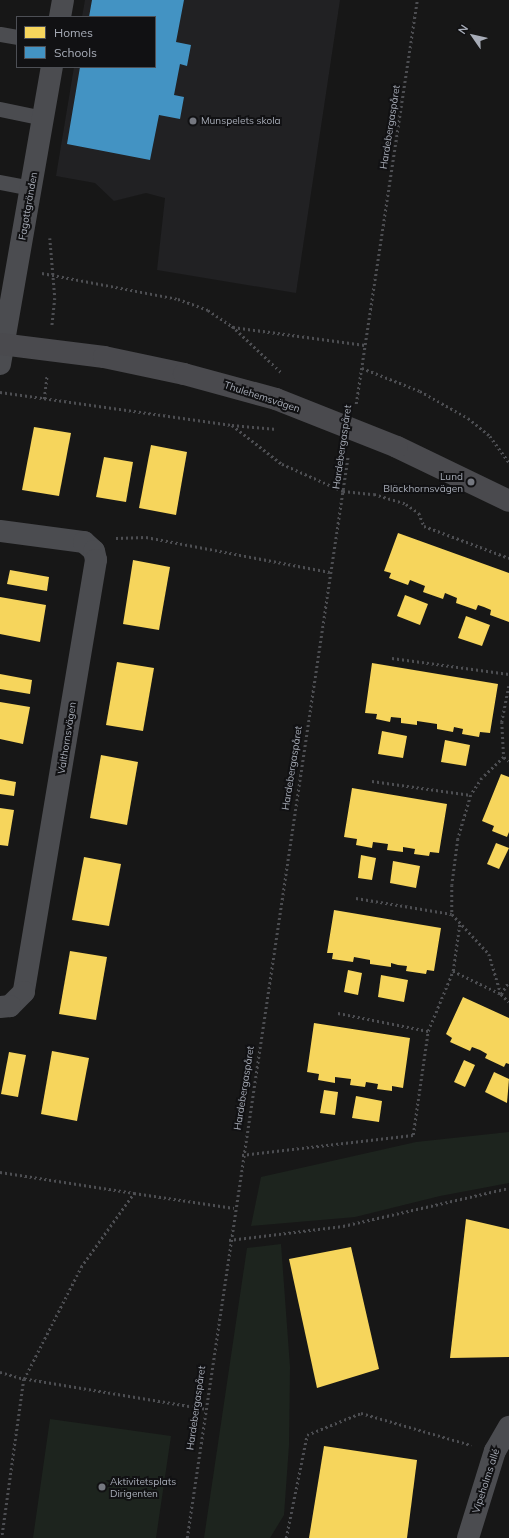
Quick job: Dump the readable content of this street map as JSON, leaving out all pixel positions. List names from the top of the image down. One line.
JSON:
{"streets":{"street":["Fagottgränden","Thulehemsvägen","Valthornsvägen","Vipeholms allé"],"path":["Hardebergaspåret"]},"crossings":[["Fagottgränden","Thulehemsvägen"]],"places":["Munspelets skola","Lund Bläckhornsvägen","Aktivitetsplats Dirigenten"],"legend":["Homes","Schools"],"north":"top left"}
